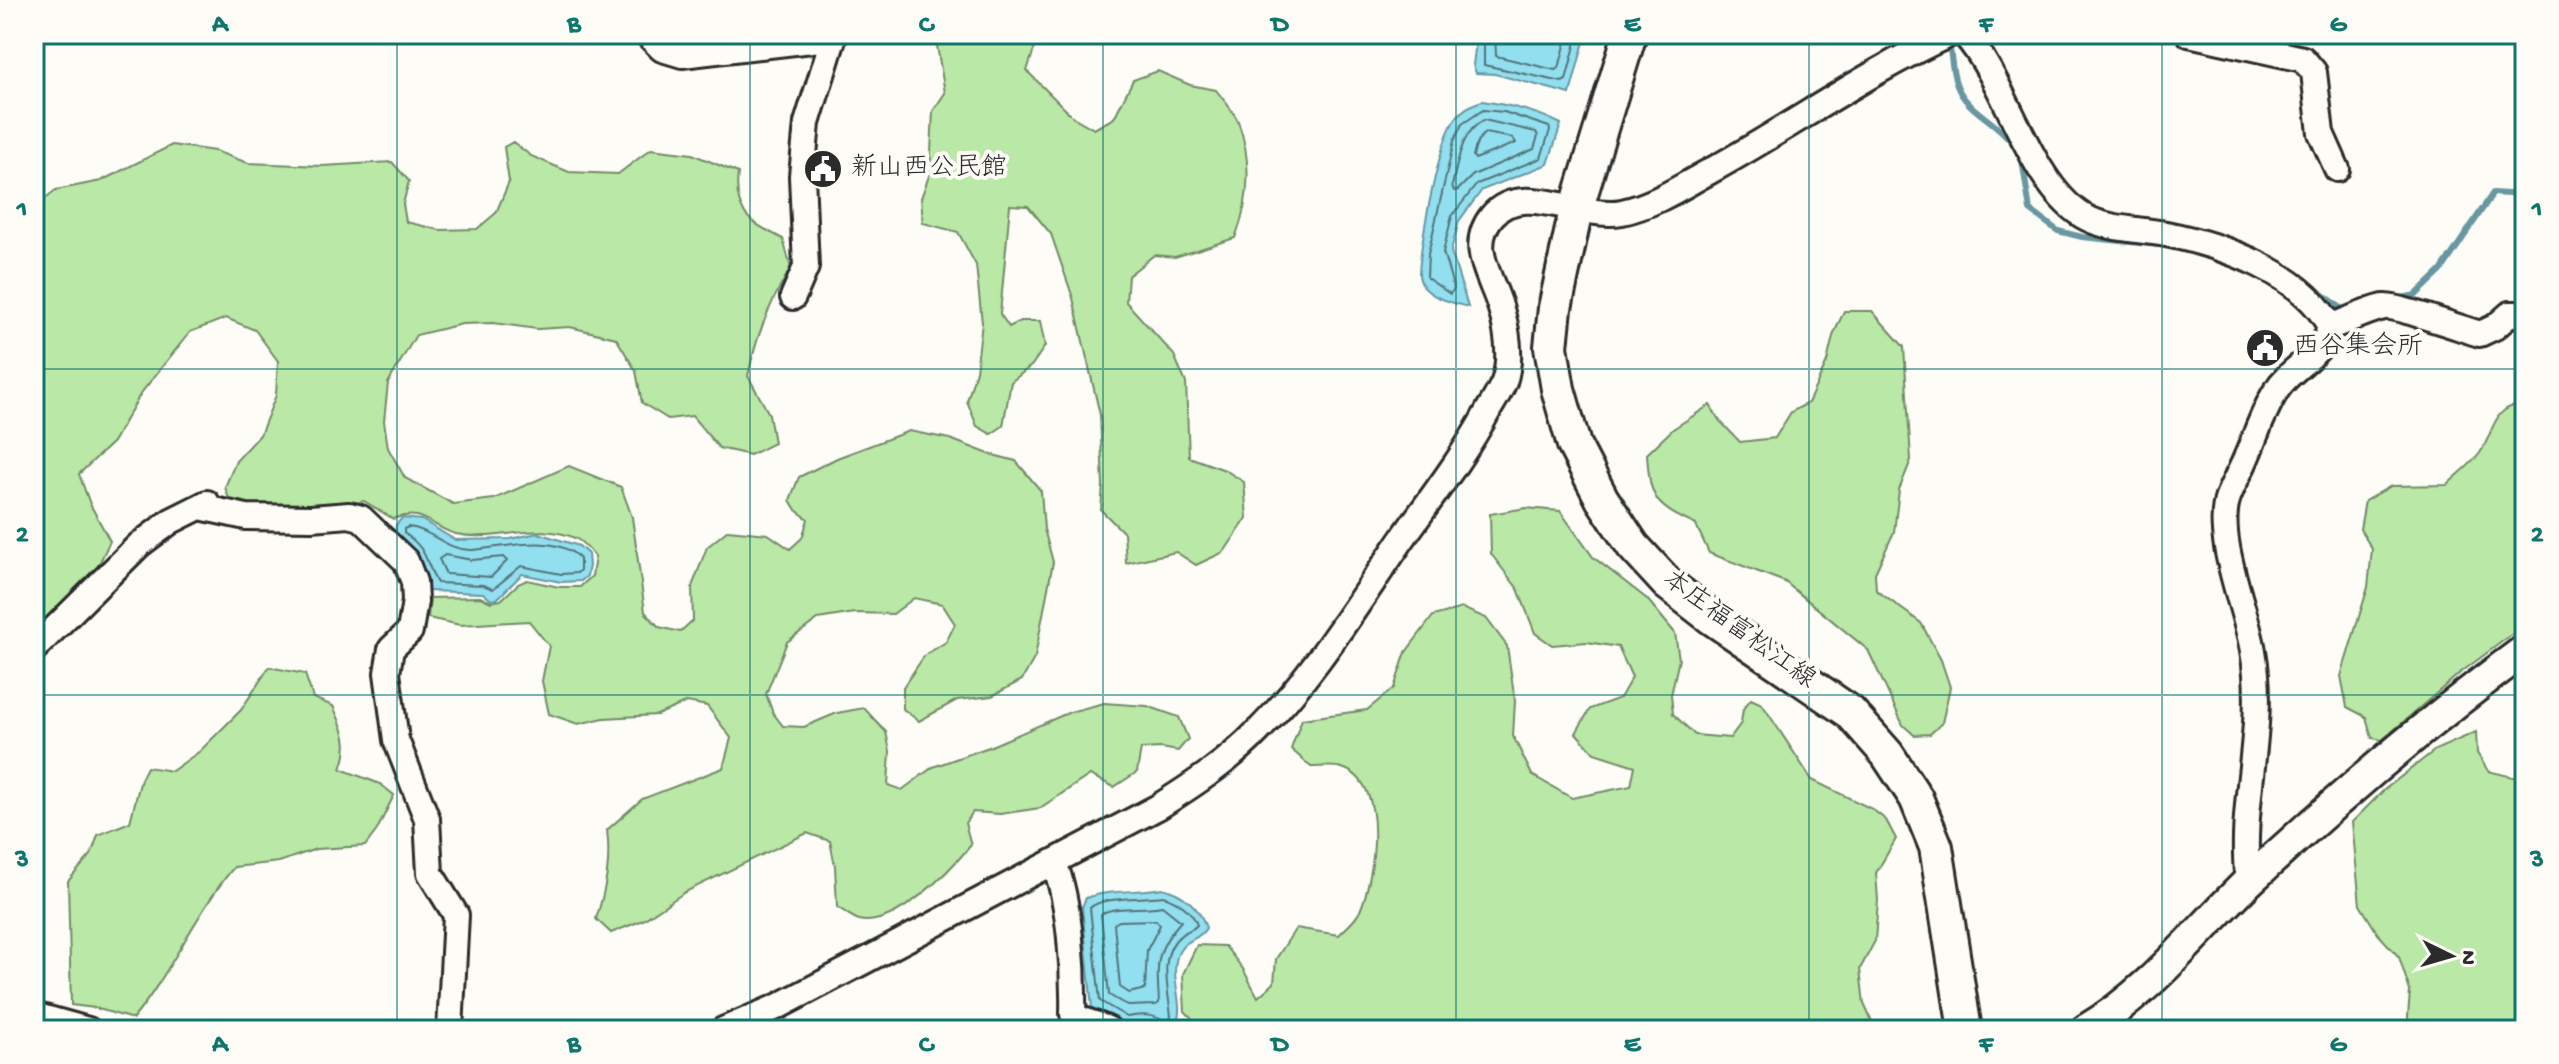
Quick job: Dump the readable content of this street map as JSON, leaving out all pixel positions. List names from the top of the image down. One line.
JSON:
{"streets":{"main road":["本庄福富松江線"]},"places":{"public building":["新山西公民館","西谷集会所"]},"north":"right","grid":{"columns":["A","B","C","D","E","F","G"],"rows":["1","2","3"]}}
